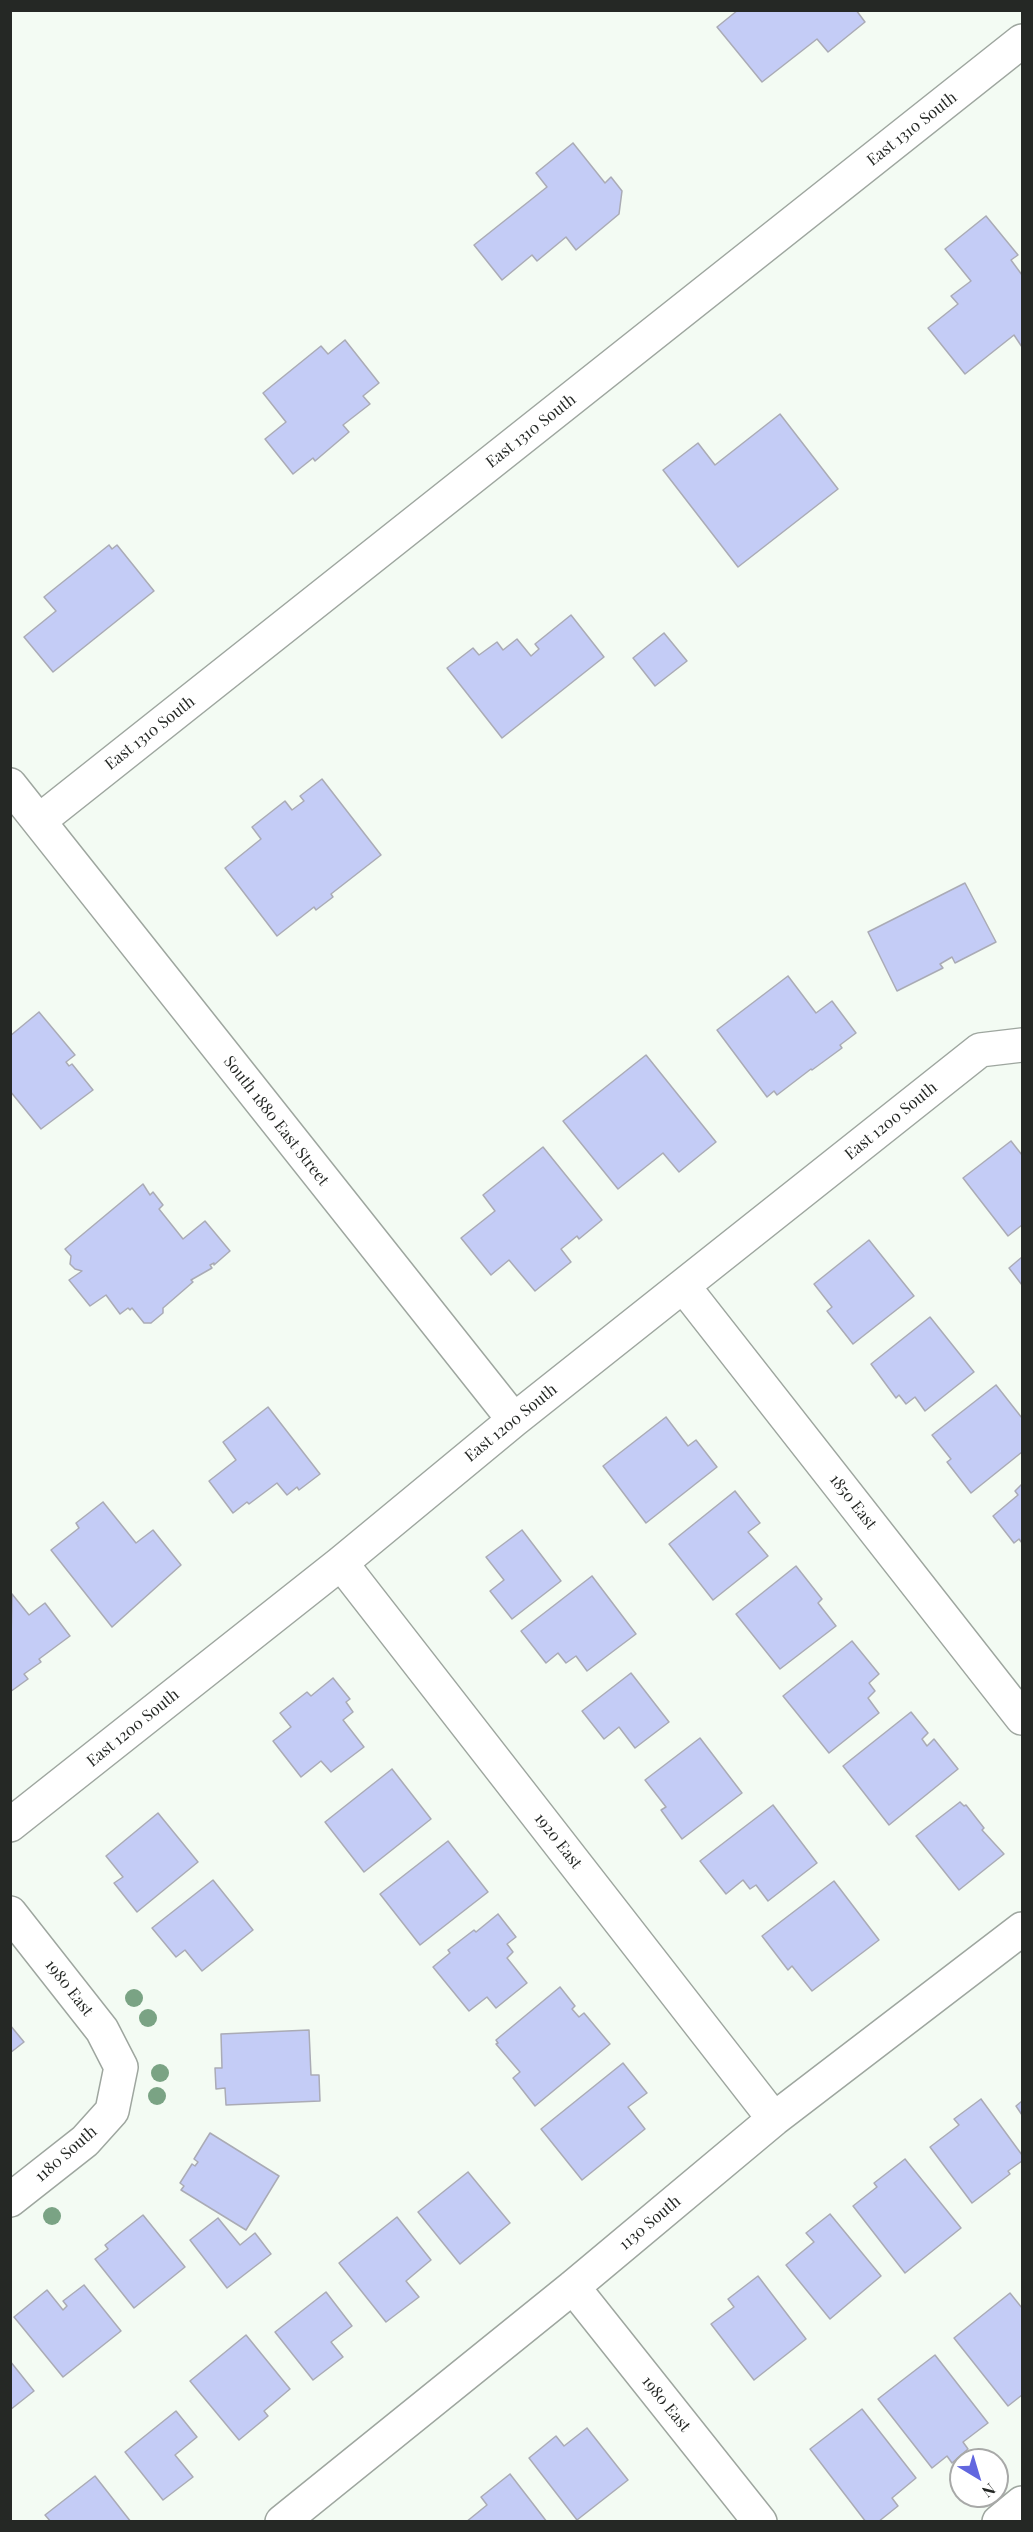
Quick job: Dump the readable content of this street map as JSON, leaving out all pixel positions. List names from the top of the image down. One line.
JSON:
{"streets":{"street":["East 1310 South","South 1880 East Street","East 1200 South","1850 East","1920 East","1980 East","1180 South","1130 South"]},"crossings":[["East 1310 South","South 1880 East Street"],["South 1880 East Street","East 1200 South"],["East 1200 South","1850 East"],["East 1200 South","1920 East"],["1920 East","1130 South"],["1980 East","1180 South"],["1980 East","1130 South"]],"north":"bottom right"}
